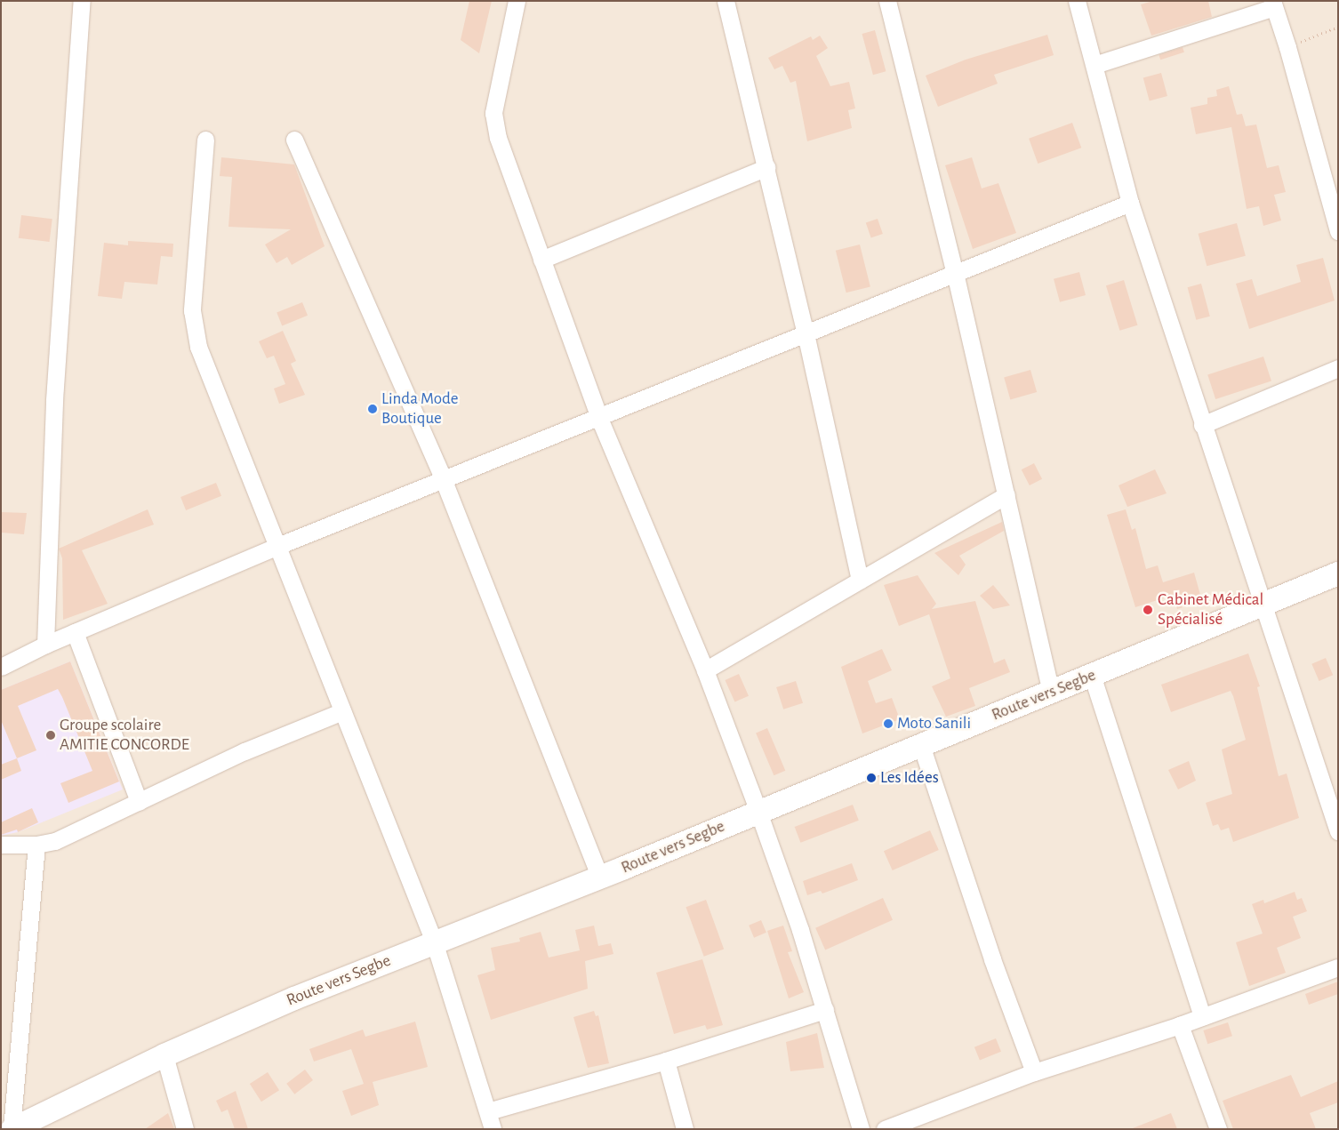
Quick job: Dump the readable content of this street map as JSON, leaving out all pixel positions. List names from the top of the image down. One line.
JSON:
{"streets":{"main road":["Route vers Segbe"]},"places":["Linda Mode Boutique","Cabinet Médical Spécialisé","Moto Sanili","Groupe scolaire AMITIE CONCORDE","Les Idées"]}
